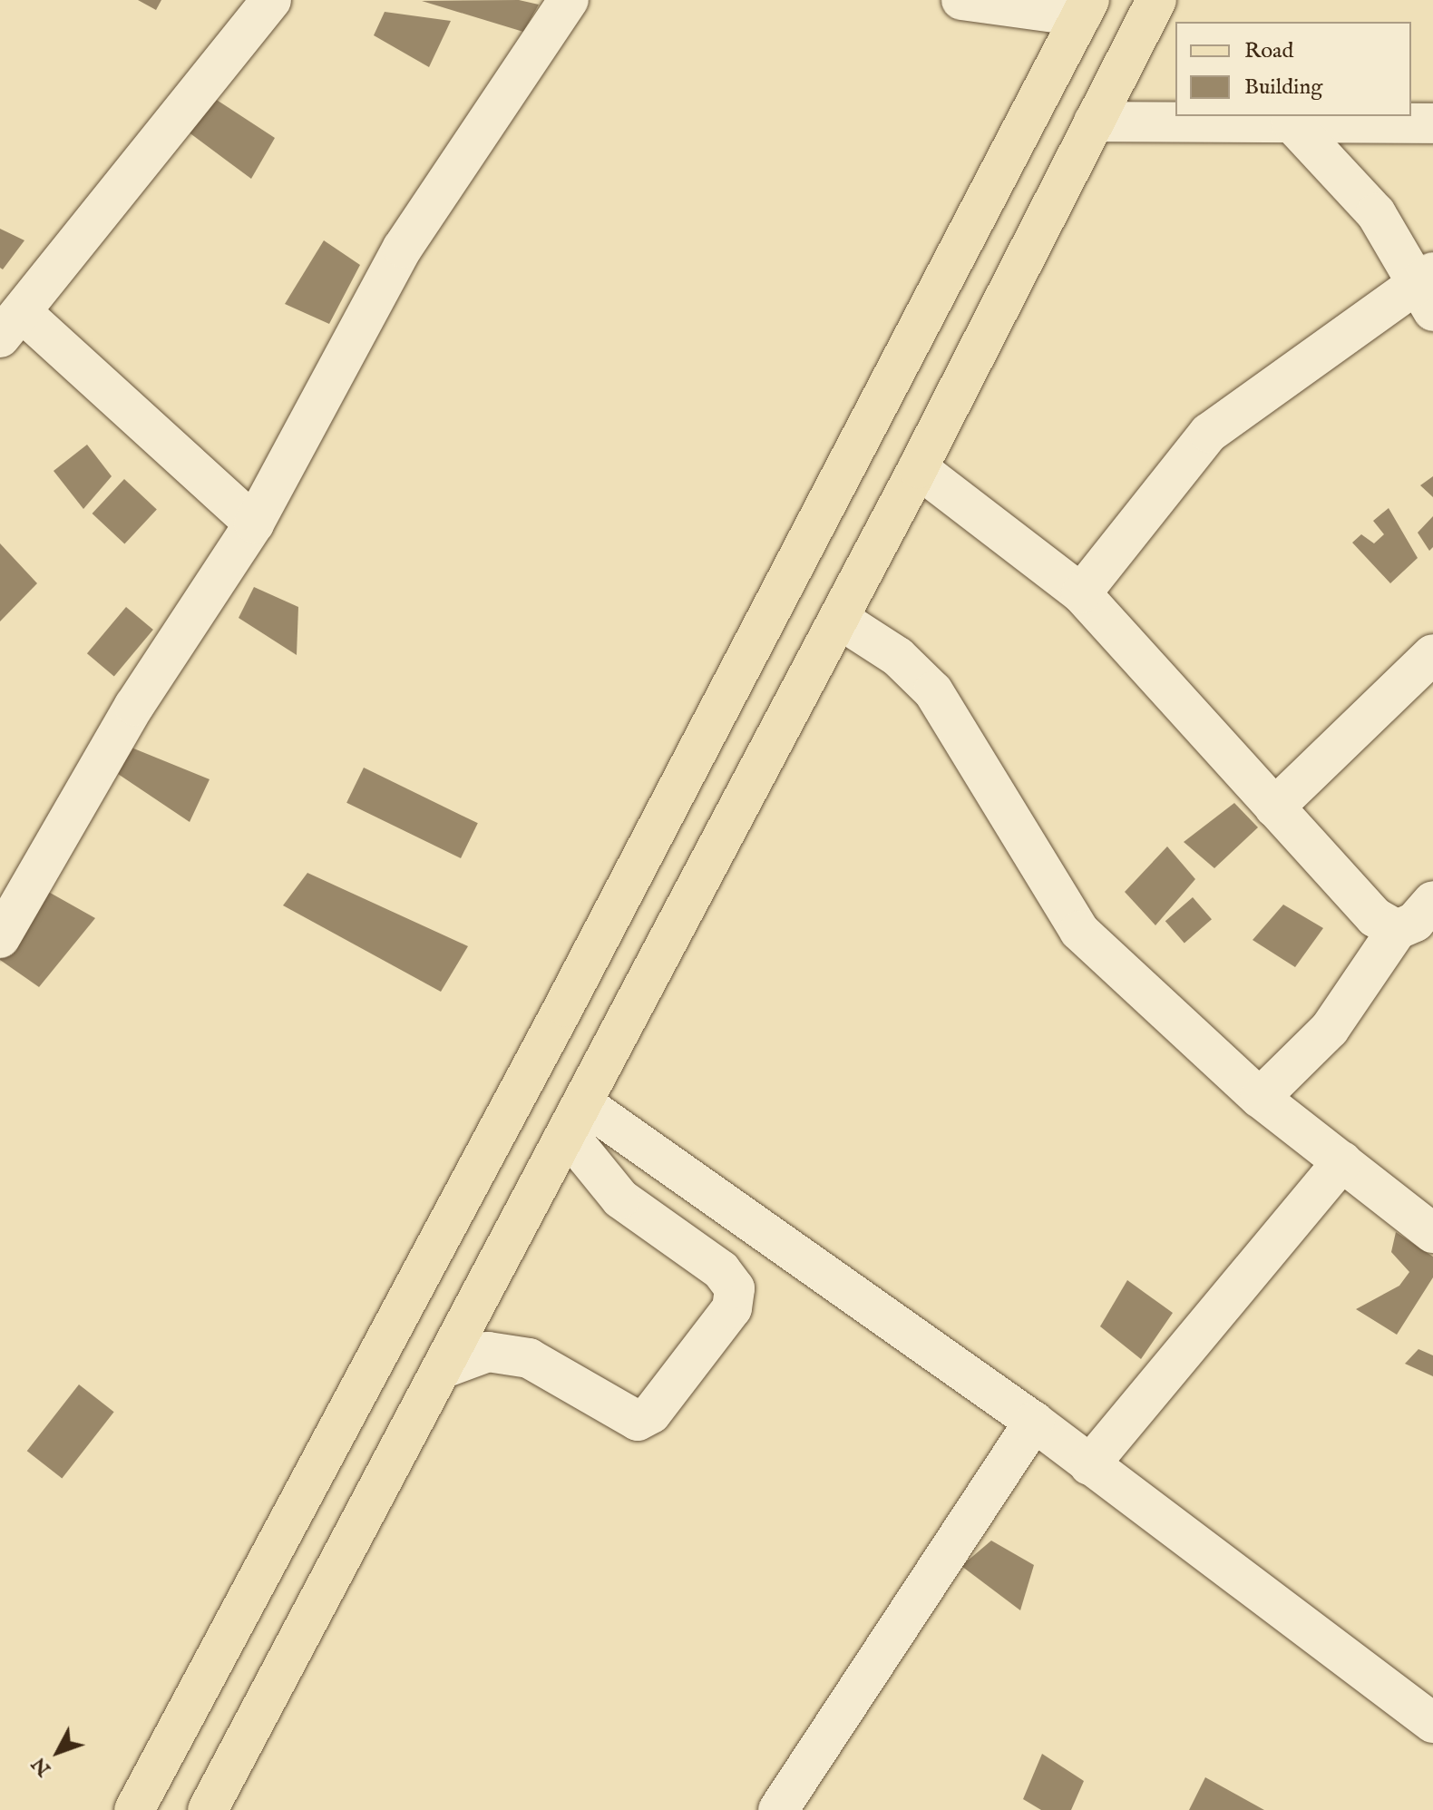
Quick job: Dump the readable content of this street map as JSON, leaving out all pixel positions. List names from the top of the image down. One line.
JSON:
{"legend":["Road","Building"],"north":"bottom left"}
